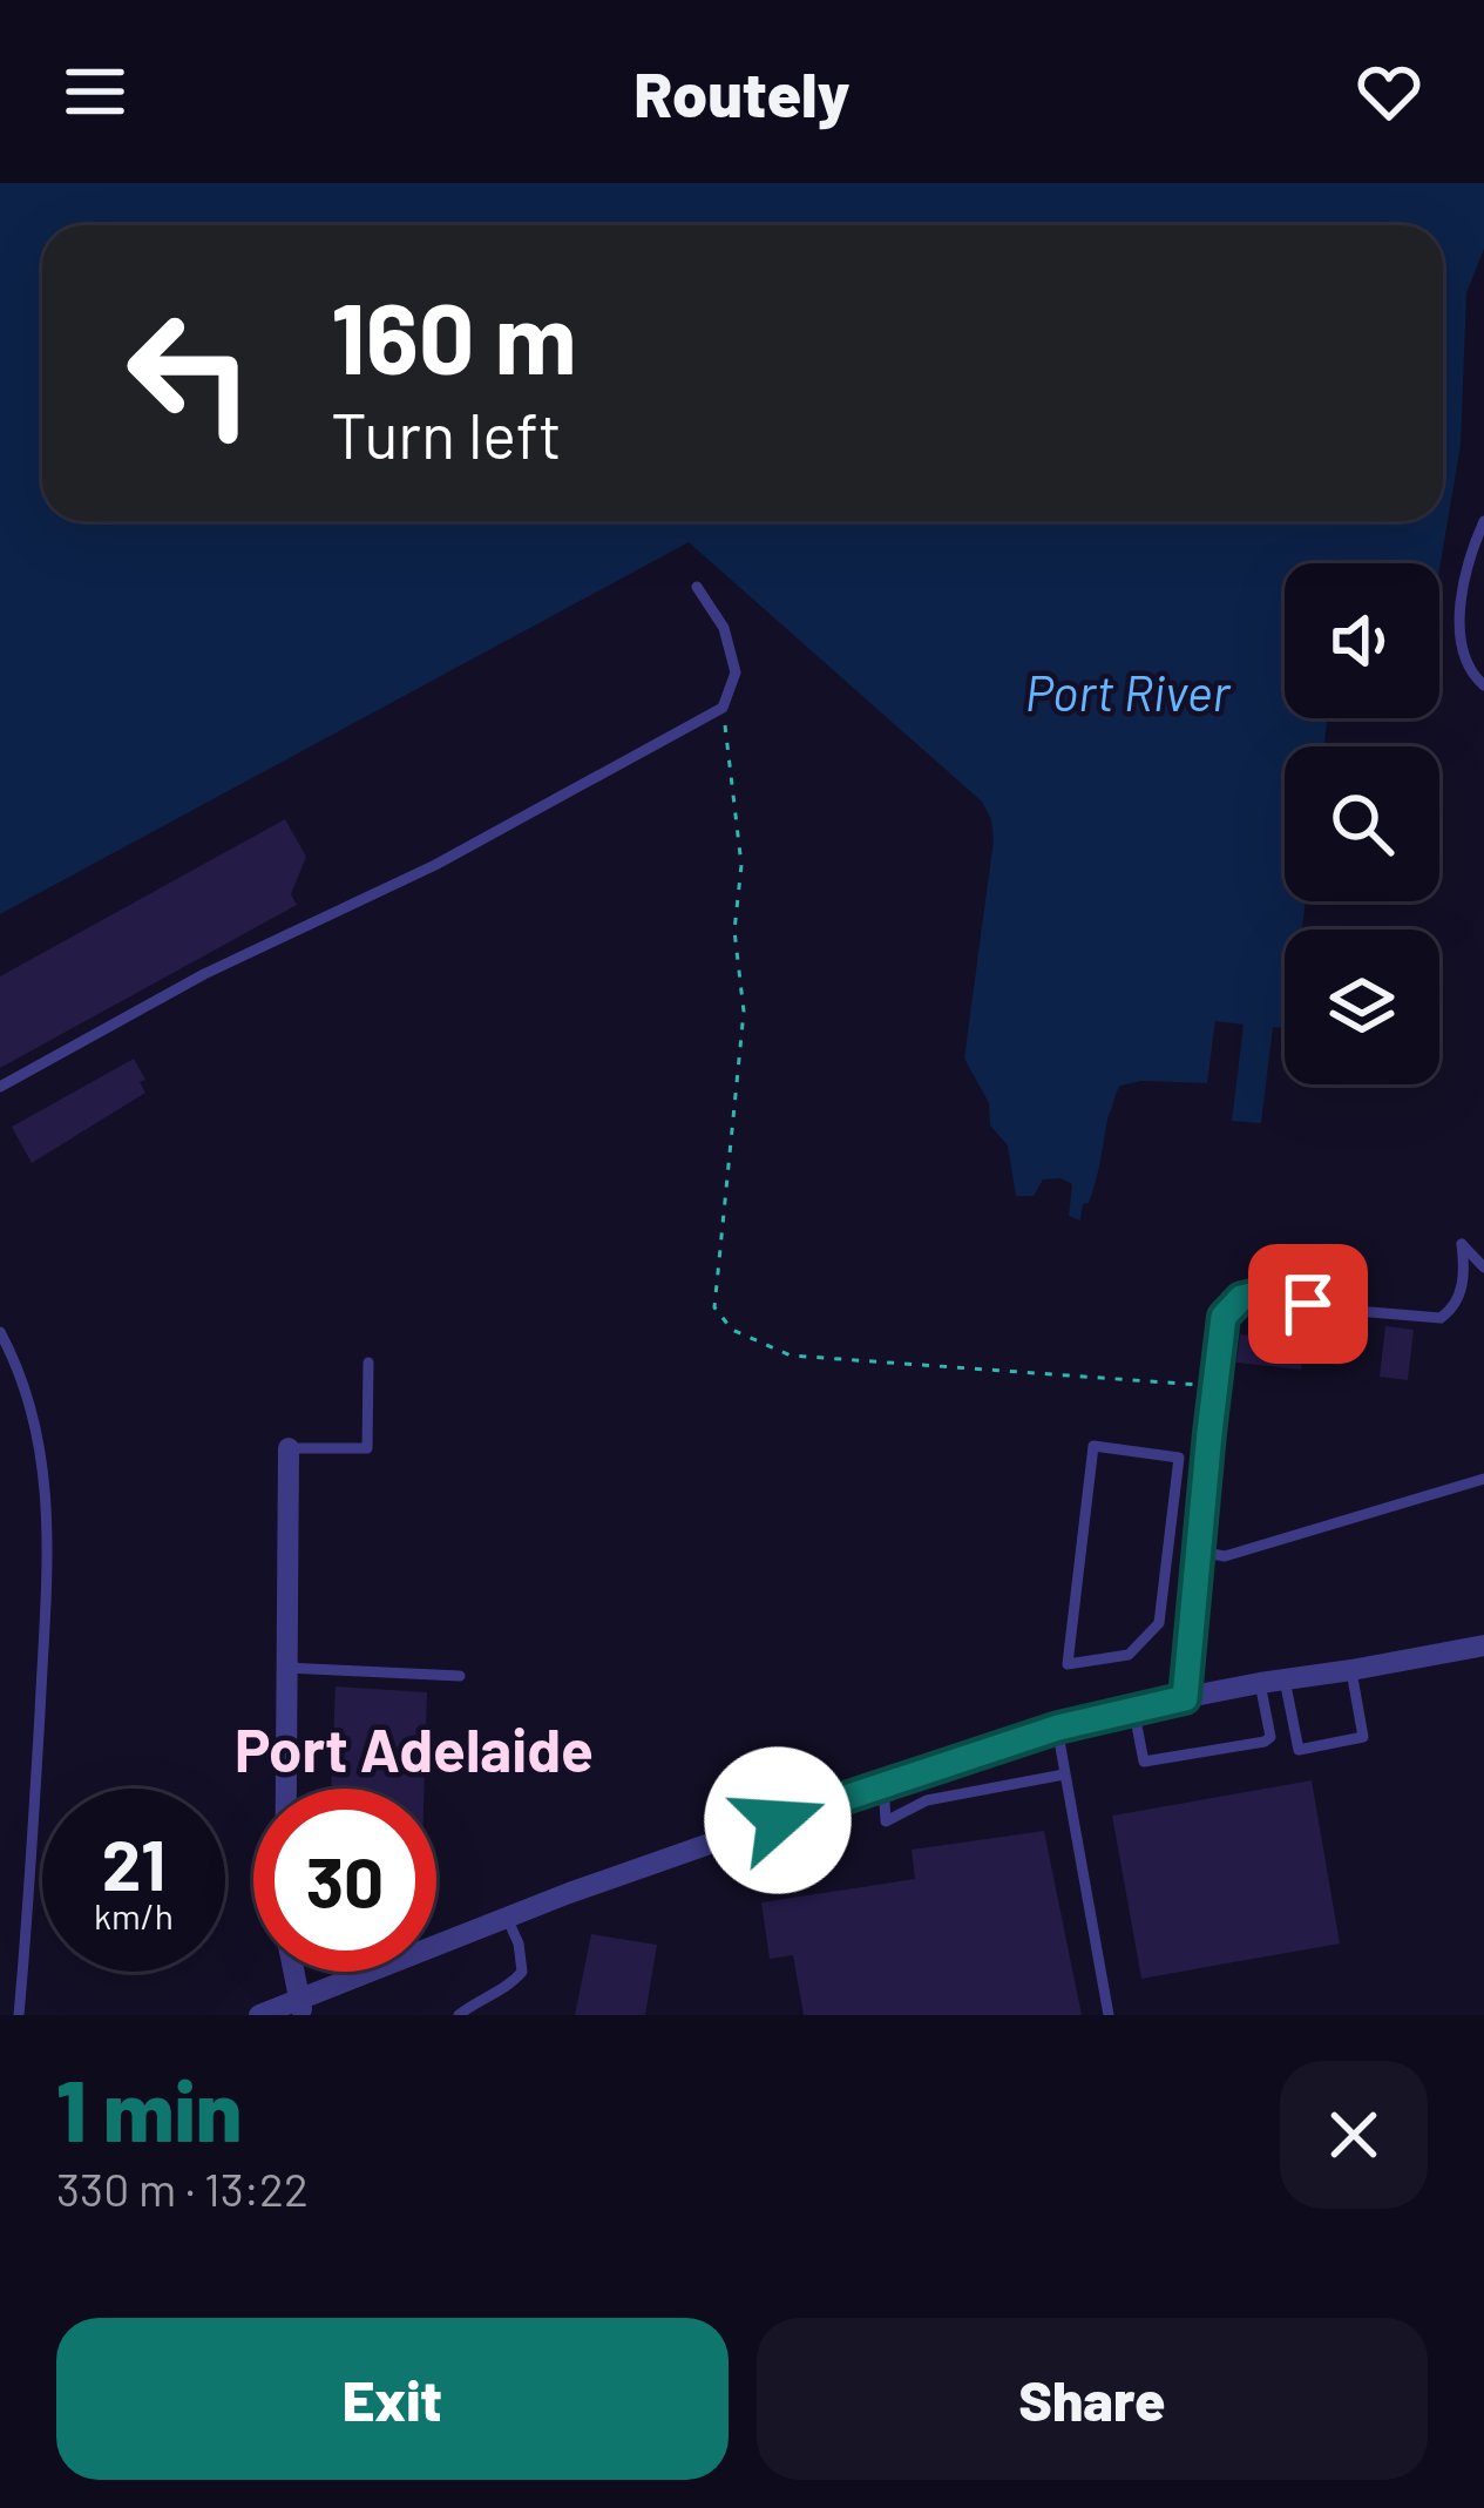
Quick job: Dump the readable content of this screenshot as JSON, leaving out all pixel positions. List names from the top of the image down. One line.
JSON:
{"districts":["Port Adelaide"],"water":["Port River"],"page":{"header":"Routely","turn":["160 m","Turn left"],"speed":"21 km/h","limit":"30","heading":["1 min","330 m · 13:22"],"buttons":["Exit","Share"]}}
